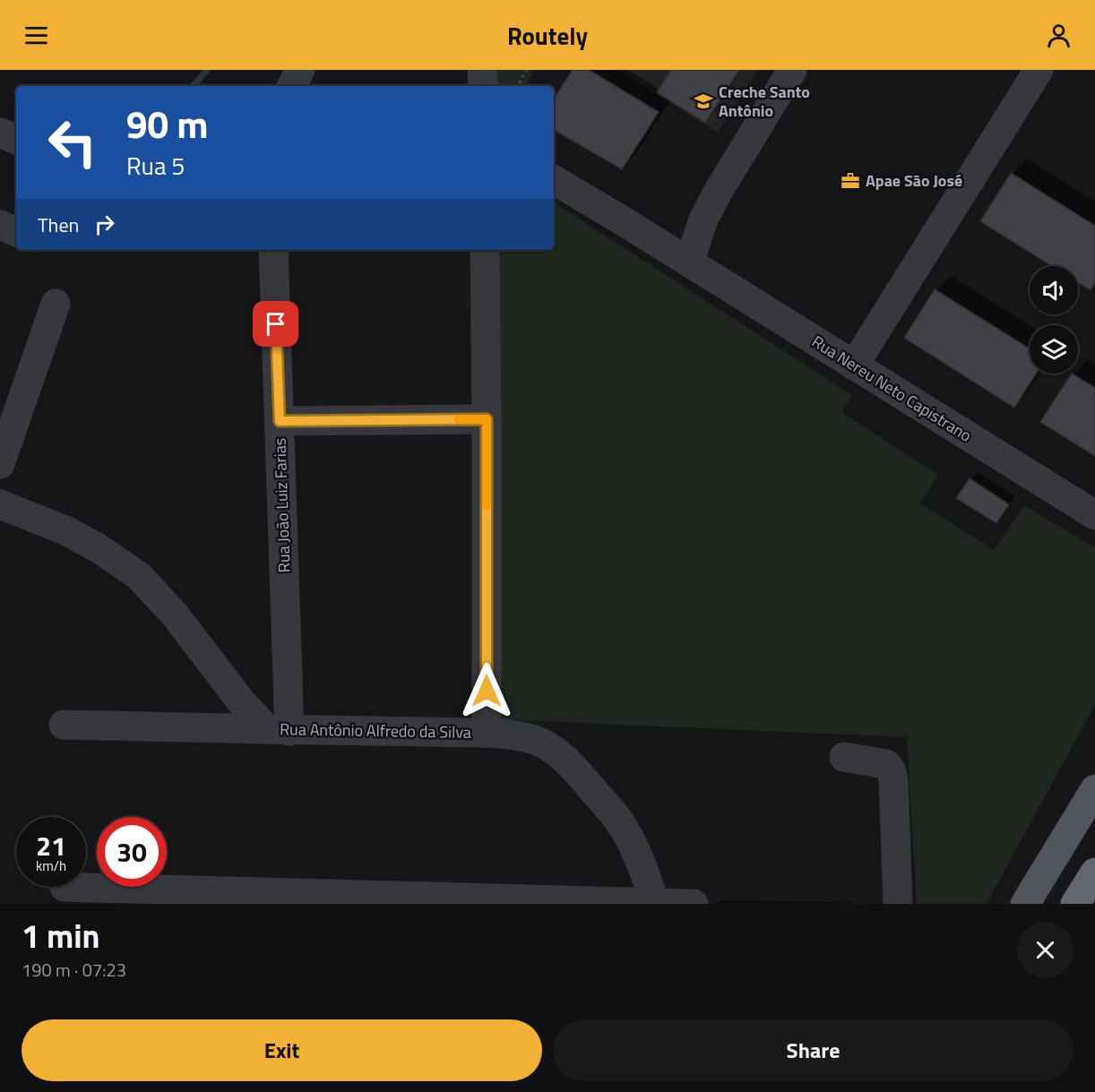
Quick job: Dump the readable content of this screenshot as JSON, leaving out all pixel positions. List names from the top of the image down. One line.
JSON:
{"streets":{"street":["Rua Nereu Neto Capistrano","Rua João Luiz Farias","Rua Antônio Alfredo da Silva"]},"crossings":[["Rua João Luiz Farias","Rua Antônio Alfredo da Silva"]],"places":{"school or university":["Creche Santo Antônio"],"office":["Apae São José"]},"page":{"header":"Routely","turn":["90 m","Rua 5"],"then":"Then","speed":"21 km/h","limit":"30","heading":["1 min","190 m · 07:23"],"buttons":["Exit","Share"]}}
